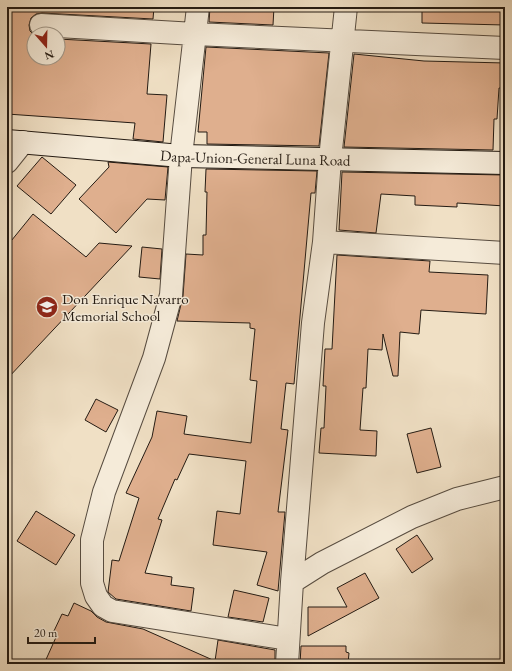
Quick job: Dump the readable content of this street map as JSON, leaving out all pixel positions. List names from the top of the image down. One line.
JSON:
{"streets":{"street":["Dapa-Union-General Luna Road"]},"places":{"school or university":["Don Enrique Navarro Memorial School"]},"scale_bar":"20 m","north":"bottom"}
